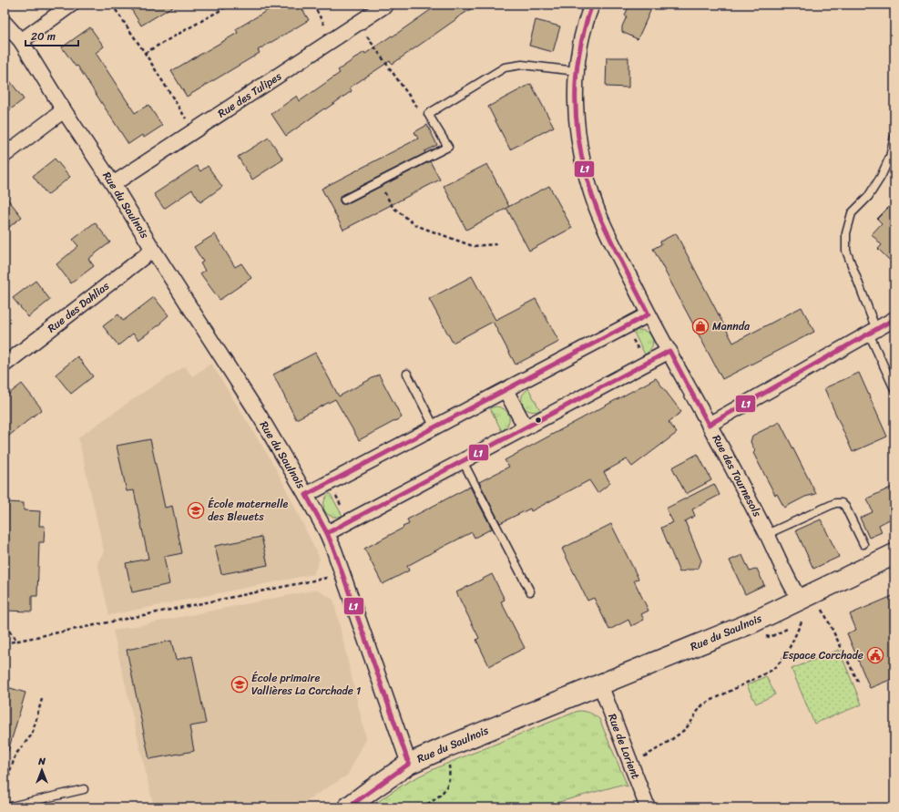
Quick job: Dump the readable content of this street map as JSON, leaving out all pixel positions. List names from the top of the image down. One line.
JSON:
{"streets":{"street":["Rue des Tulipes","Rue du Saulnois","Rue des Dahlias","Rue des Tournesols","Rue de Lorient"]},"crossings":[["Rue des Tulipes","Rue du Saulnois"],["Rue du Saulnois","Rue des Dahlias"],["Rue du Saulnois","Rue des Tournesols"],["Rue du Saulnois","Rue de Lorient"]],"places":{"shop":["Mannda"],"school or university":["École maternelle des Bleuets","École primaire Vallières La Corchade 1"],"public building":["Espace Corchade"]},"lines":["transit line L1"],"scale_bar":"20 m","north":"top"}
